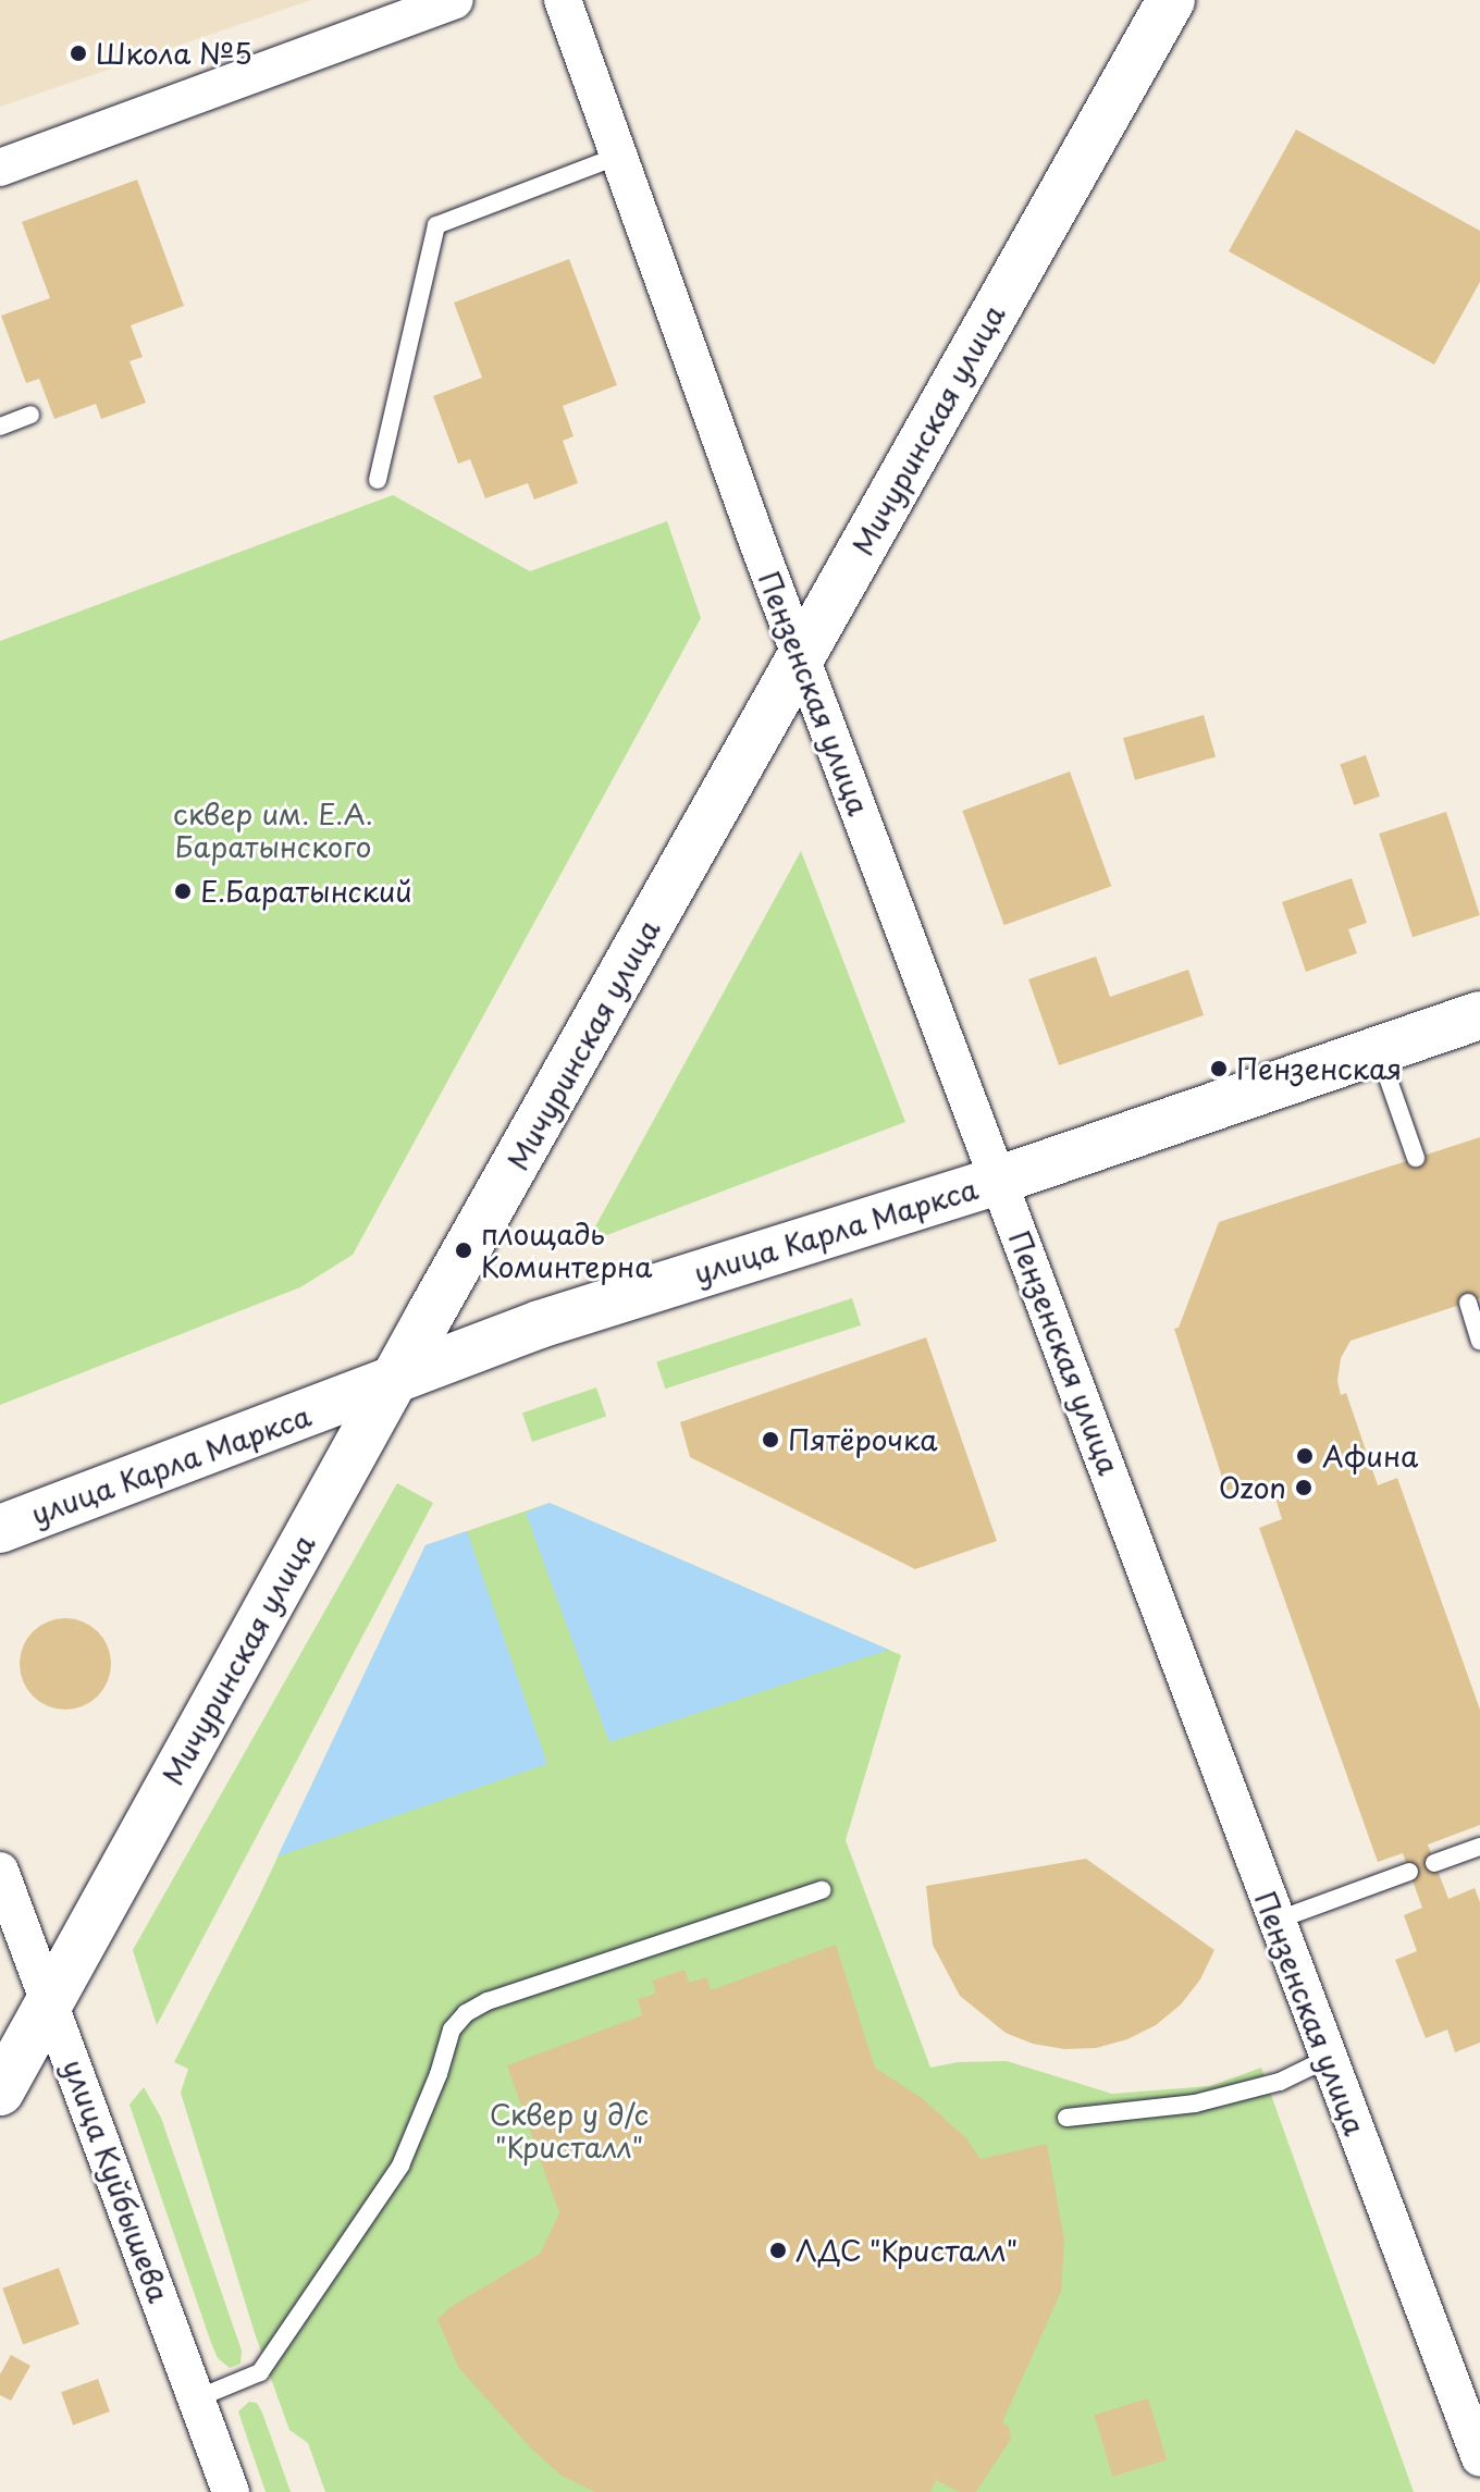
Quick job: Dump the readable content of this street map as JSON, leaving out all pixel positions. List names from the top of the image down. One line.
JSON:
{"streets":{"main road":["Мичуринская улица","улица Карла Маркса"],"street":["Пензенская улица","улица Куйбышева"]},"crossings":[["Мичуринская улица","Пензенская улица"],["Мичуринская улица","улица Карла Маркса"],["Мичуринская улица","улица Куйбышева"],["Пензенская улица","улица Карла Маркса"]],"parks":["сквер им. Е.А. Баратынского","Сквер у д/с \"Кристалл\""],"places":["Школа №5","Е.Баратынский","Пензенская","площадь Коминтерна","Пятёрочка","Афина","Ozon","ЛДС \"Кристалл\""]}
